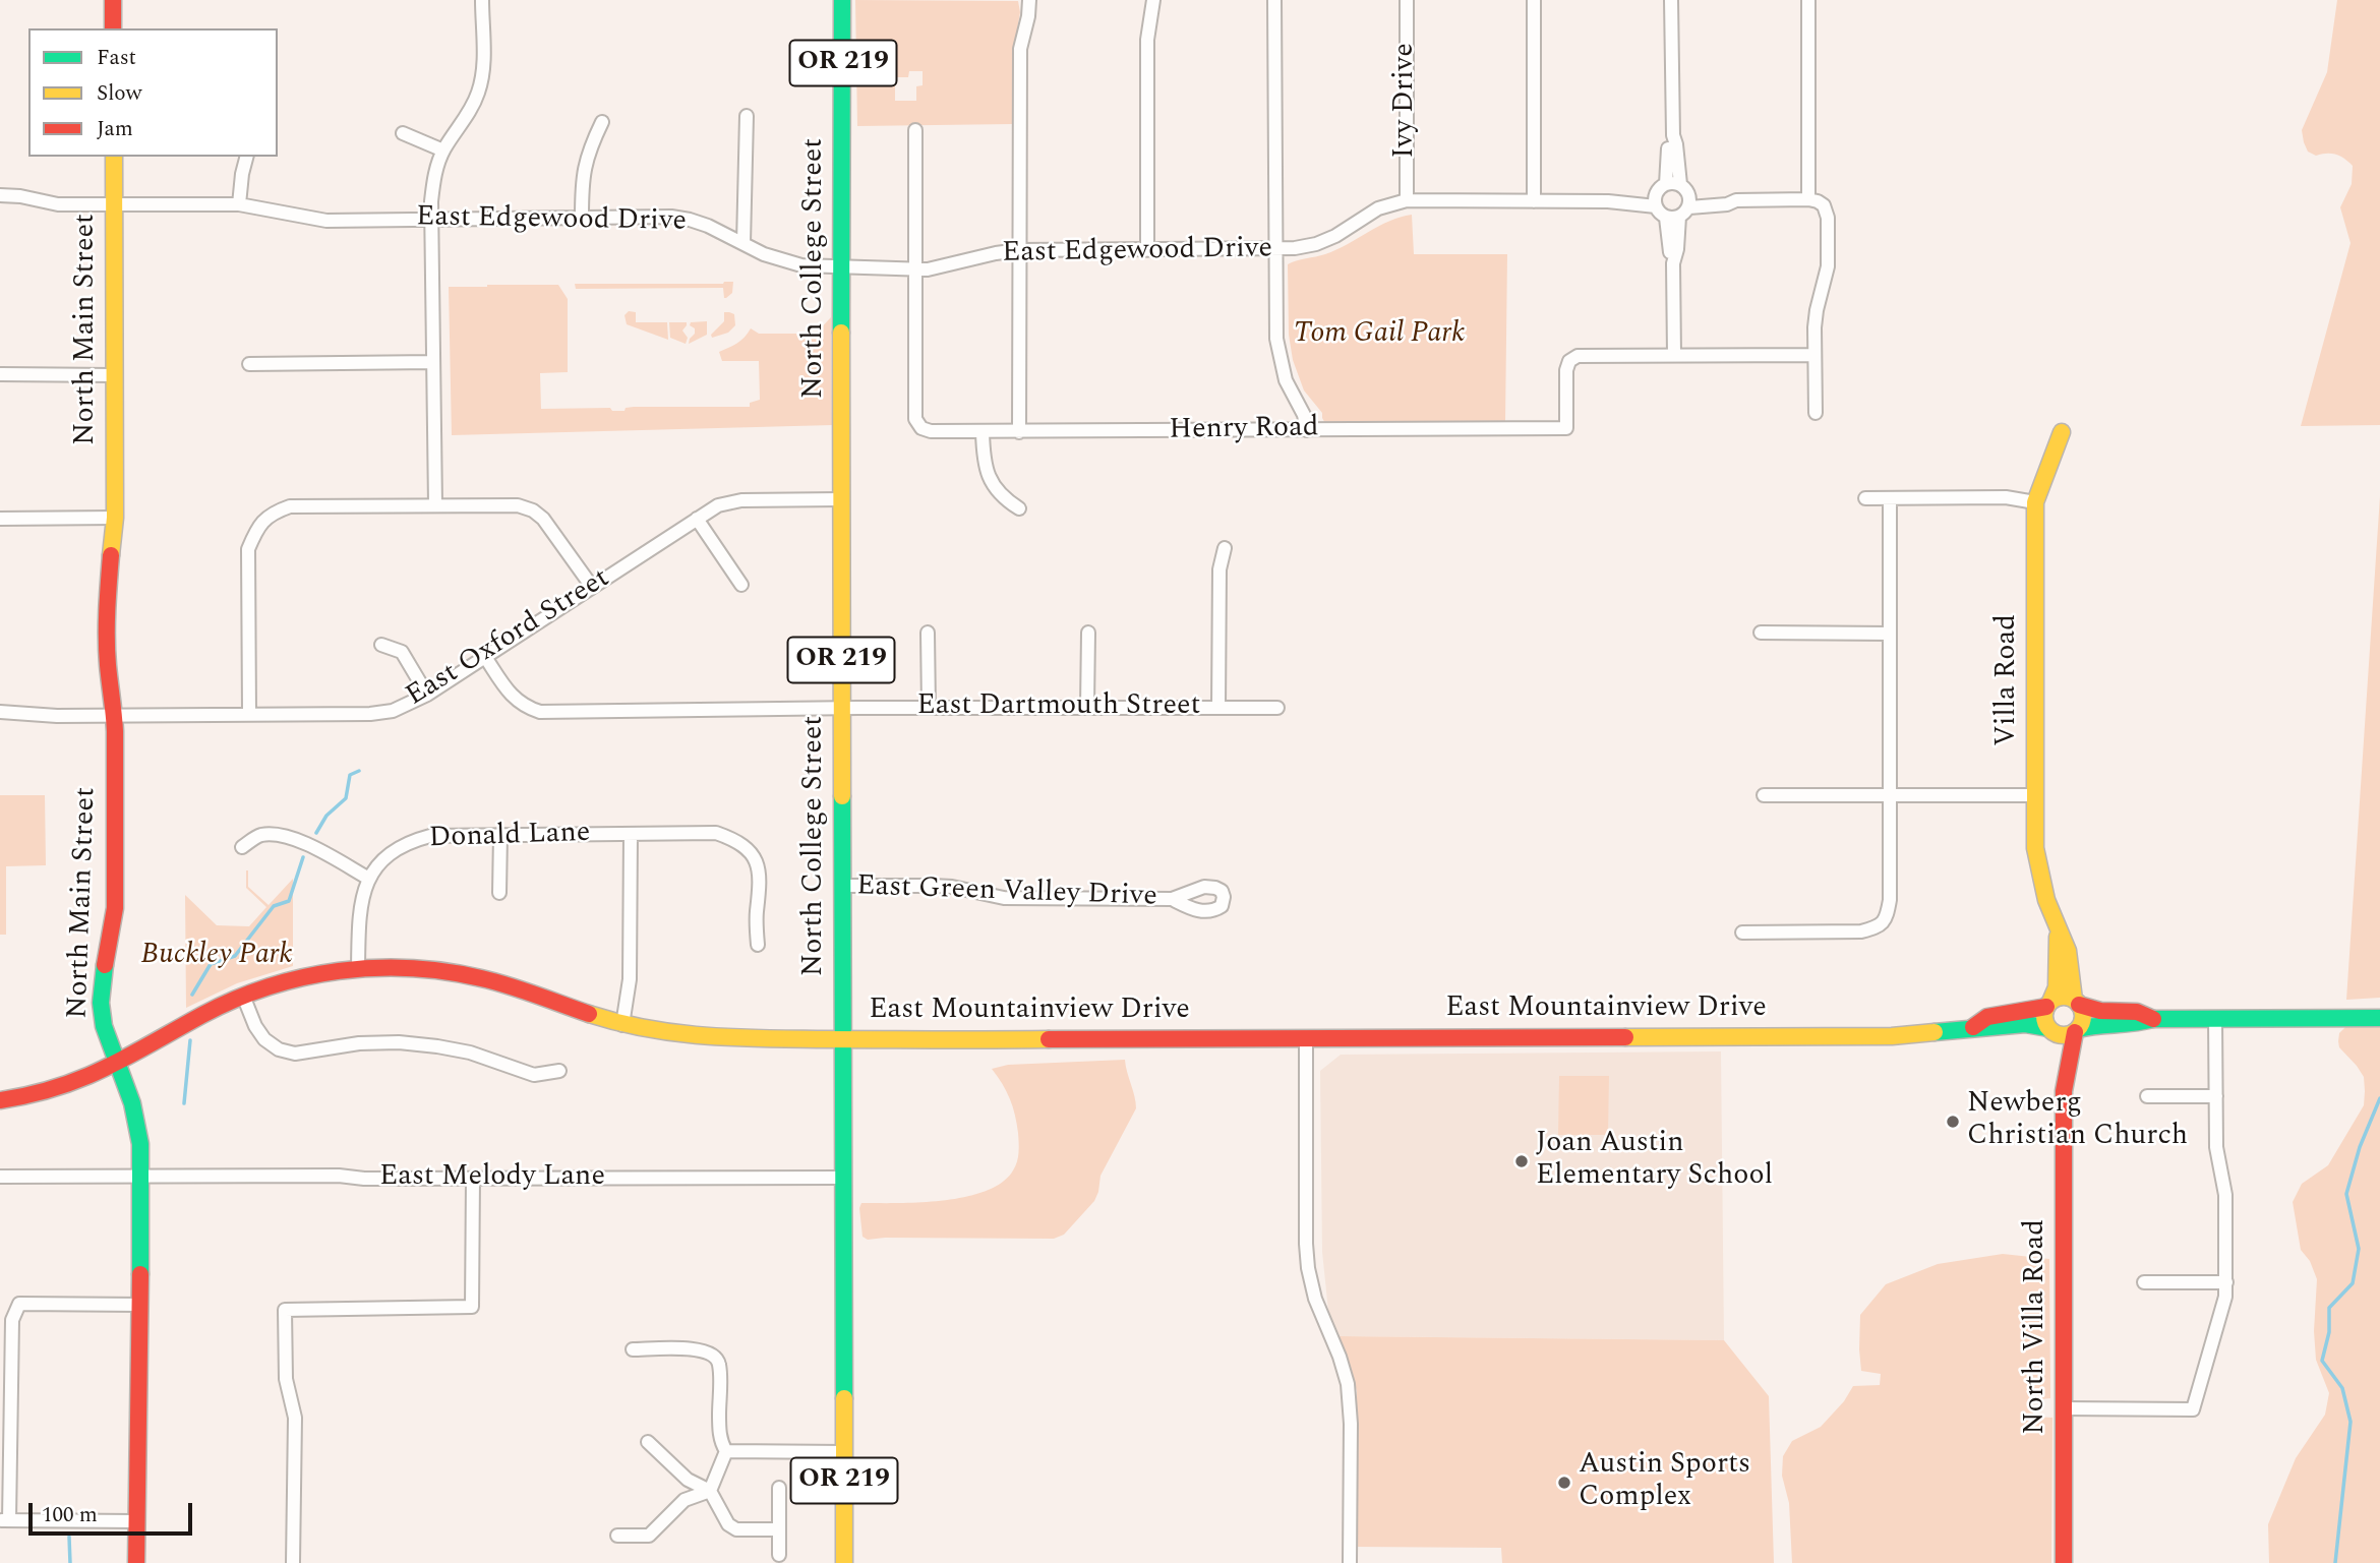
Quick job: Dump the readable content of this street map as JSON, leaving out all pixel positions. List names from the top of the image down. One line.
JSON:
{"streets":{"main road":["OR 219","North College Street","North Main Street","Villa Road","East Mountainview Drive","North Villa Road"],"street":["Ivy Drive","East Edgewood Drive","Henry Road","East Oxford Street","East Dartmouth Street","Donald Lane","East Green Valley Drive","East Melody Lane"]},"crossings":[["Ivy Drive","East Edgewood Drive"],["East Edgewood Drive","North College Street"],["East Edgewood Drive","North Main Street"],["East Edgewood Drive","Henry Road"],["North College Street","East Oxford Street"],["North College Street","East Dartmouth Street"],["North College Street","East Green Valley Drive"],["North College Street","East Mountainview Drive"],["North College Street","East Melody Lane"],["North Main Street","East Oxford Street"],["North Main Street","East Mountainview Drive"],["North Main Street","East Melody Lane"],["East Oxford Street","East Dartmouth Street"],["Villa Road","East Mountainview Drive"],["Villa Road","North Villa Road"],["Donald Lane","East Mountainview Drive"],["East Mountainview Drive","North Villa Road"]],"parks":["Tom Gail Park","Buckley Park"],"places":["Newberg Christian Church","Joan Austin Elementary School","Austin Sports Complex"],"legend":["Fast","Slow","Jam"],"scale_bar":"100 m"}
